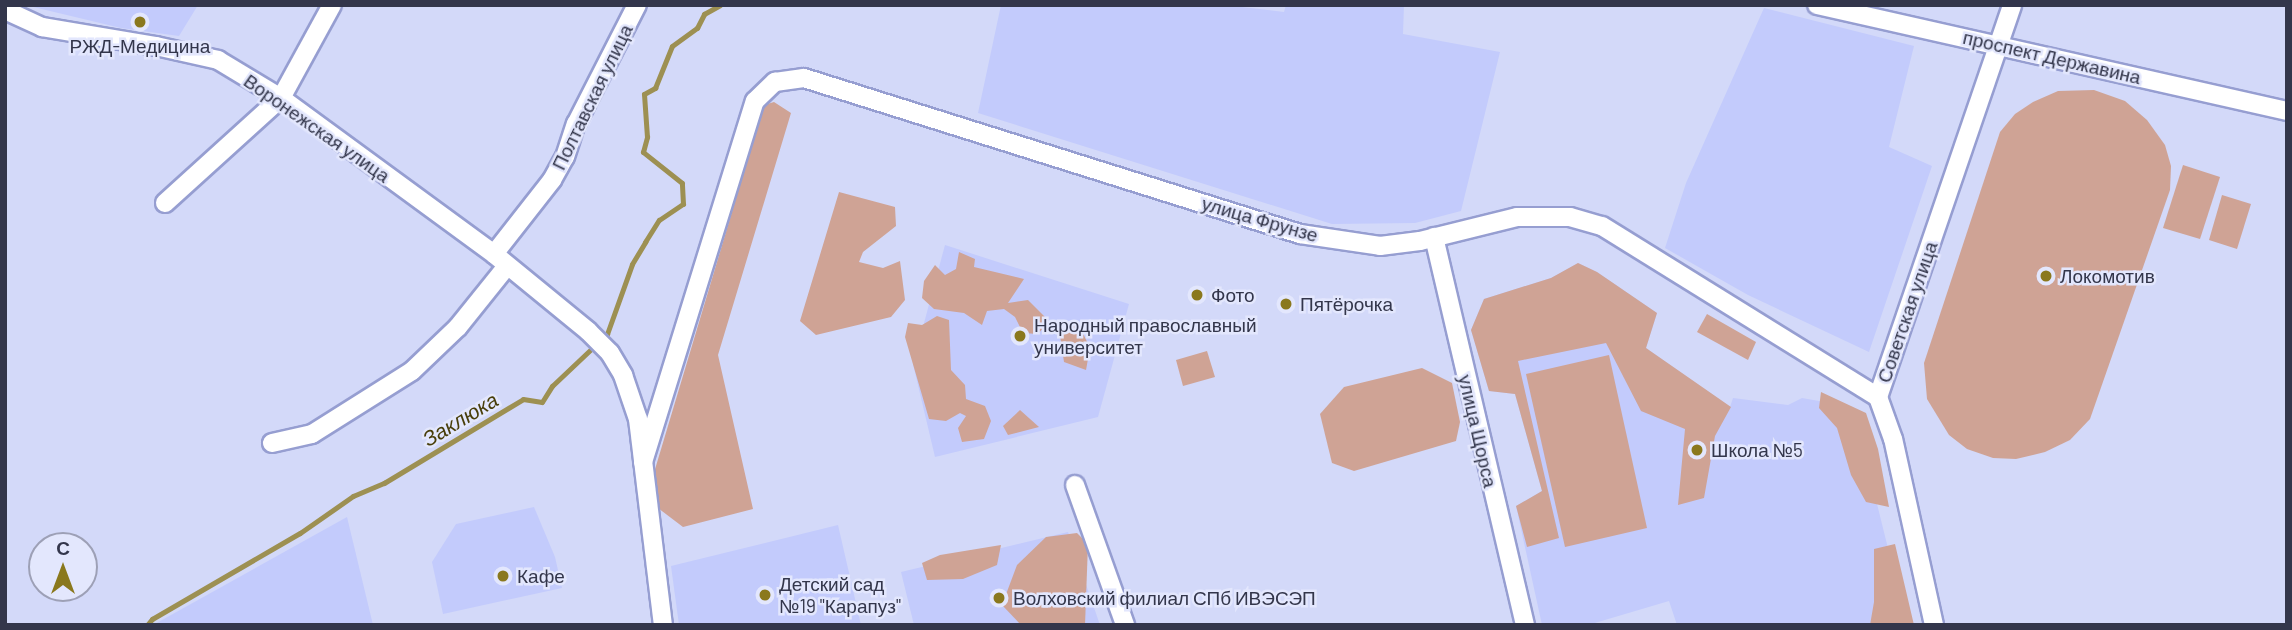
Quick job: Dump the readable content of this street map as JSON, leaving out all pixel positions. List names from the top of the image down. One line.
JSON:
{"streets":{"street":["проспект Державина","Полтавская улица","Воронежская улица","улица Фрунзе","Советская улица","улица Щорса"]},"crossings":[["проспект Державина","Советская улица"],["Полтавская улица","Воронежская улица"],["Воронежская улица","улица Фрунзе"],["улица Фрунзе","Советская улица"],["улица Фрунзе","улица Щорса"]],"water":["Заклюка"],"places":["РЖД-Медицина","Локомотив","Фото","Пятёрочка","Народный православный университет","Школа №5","Кафе","Детский сад №19 \"Карапуз\"","Волховский филиал СПб ИВЭСЭП"],"north":"top"}
